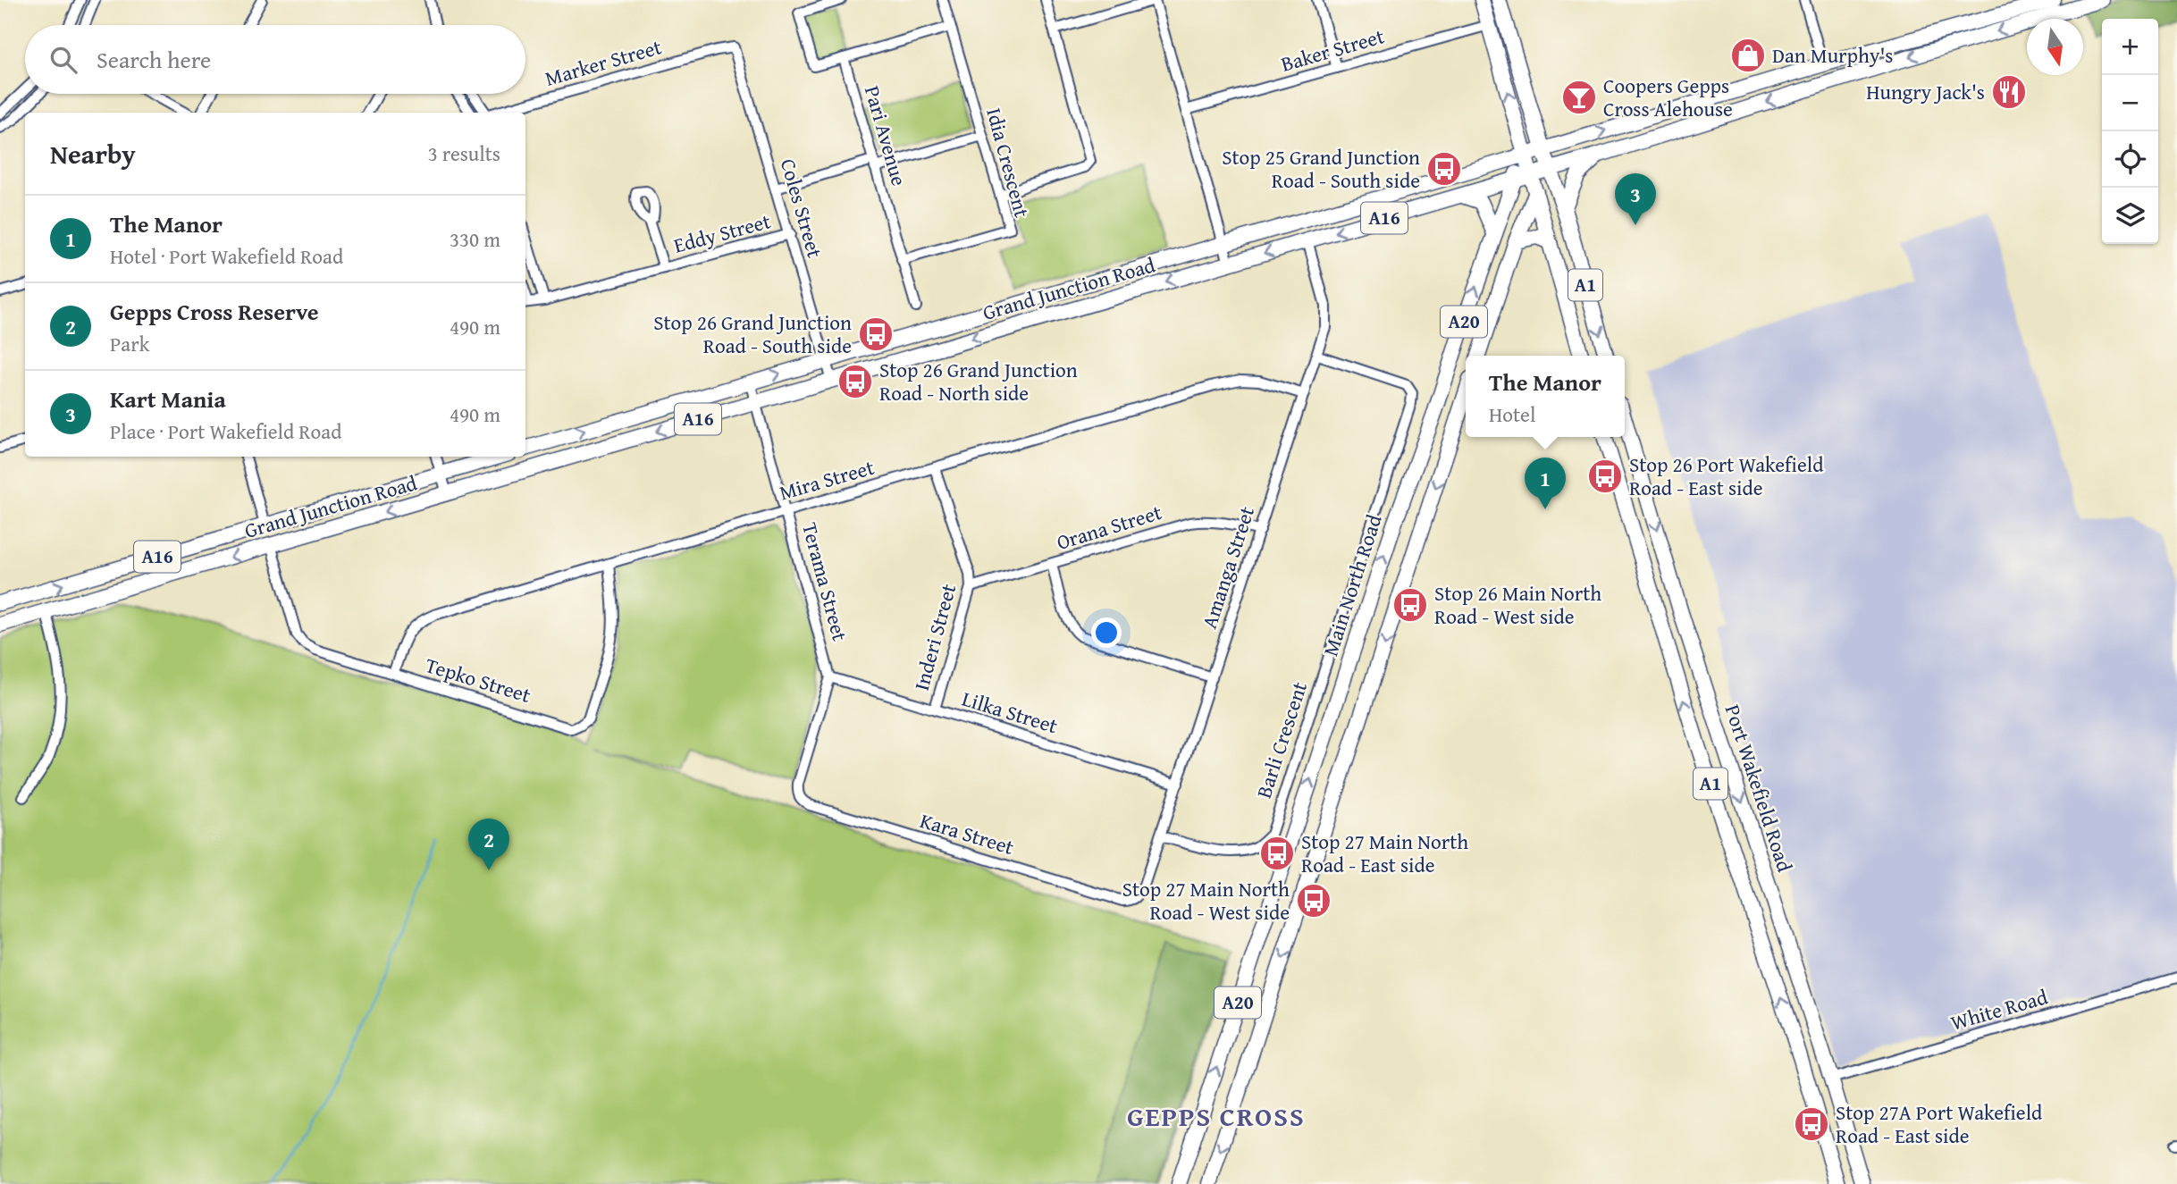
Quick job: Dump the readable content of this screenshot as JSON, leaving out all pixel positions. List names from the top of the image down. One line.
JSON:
{"streets":{"highway":["A16","A1","Grand Junction Road","A20","Main North Road","Port Wakefield Road"],"street":["Baker Street","Marker Street","Pari Avenue","Idia Crescent","Coles Street","Eddy Street","Mira Street","Orana Street","Amanga Street","Terama Street","Inderi Street","Tepko Street","Lilka Street","Barli Crescent","Kara Street","White Road"]},"crossings":[["Baker Street","A1"],["Marker Street","Coles Street"],["Pari Avenue","Idia Crescent"],["Coles Street","Eddy Street"],["Coles Street","Grand Junction Road"],["A1","Grand Junction Road"],["A1","A20"],["A1","Main North Road"],["Grand Junction Road","A20"],["Grand Junction Road","Amanga Street"],["Grand Junction Road","Terama Street"],["Grand Junction Road","Main North Road"],["Grand Junction Road","Tepko Street"],["Mira Street","Amanga Street"],["Mira Street","Terama Street"],["Mira Street","Inderi Street"],["Mira Street","Tepko Street"],["Orana Street","Amanga Street"],["Orana Street","Inderi Street"],["Amanga Street","Lilka Street"],["Amanga Street","Barli Crescent"],["Amanga Street","Kara Street"],["Terama Street","Lilka Street"],["Terama Street","Kara Street"],["Inderi Street","Lilka Street"],["Lilka Street","Kara Street"],["Port Wakefield Road","White Road"]],"districts":["GEPPS CROSS"],"places":{"shop":["Dan Murphy's"],"restaurant":["Hungry Jack's"],"bar":["Coopers Gepps Cross Alehouse"],"bus stop":["Stop 25 Grand Junction Road - South side","Stop 26 Grand Junction Road - South side","Stop 26 Grand Junction Road - North side","Stop 26 Port Wakefield Road - East side","Stop 26 Main North Road - West side","Stop 27 Main North Road - East side","Stop 27 Main North Road - West side","Stop 27A Port Wakefield Road - East side"]},"north":"bottom","page":{"map_buttons":["+","−"],"search":"Search here","heading":["Nearby","3 results"],"pins":["3","1","2"],"list":[{"mark":"1","name":"The Manor","note":"Hotel · Port Wakefield Road","value":"330 m"},{"mark":"2","name":"Gepps Cross Reserve","note":"Park","value":"490 m"},{"mark":"3","name":"Kart Mania","note":"Place · Port Wakefield Road","value":"490 m"}],"popup":["The Manor","Hotel"]}}
